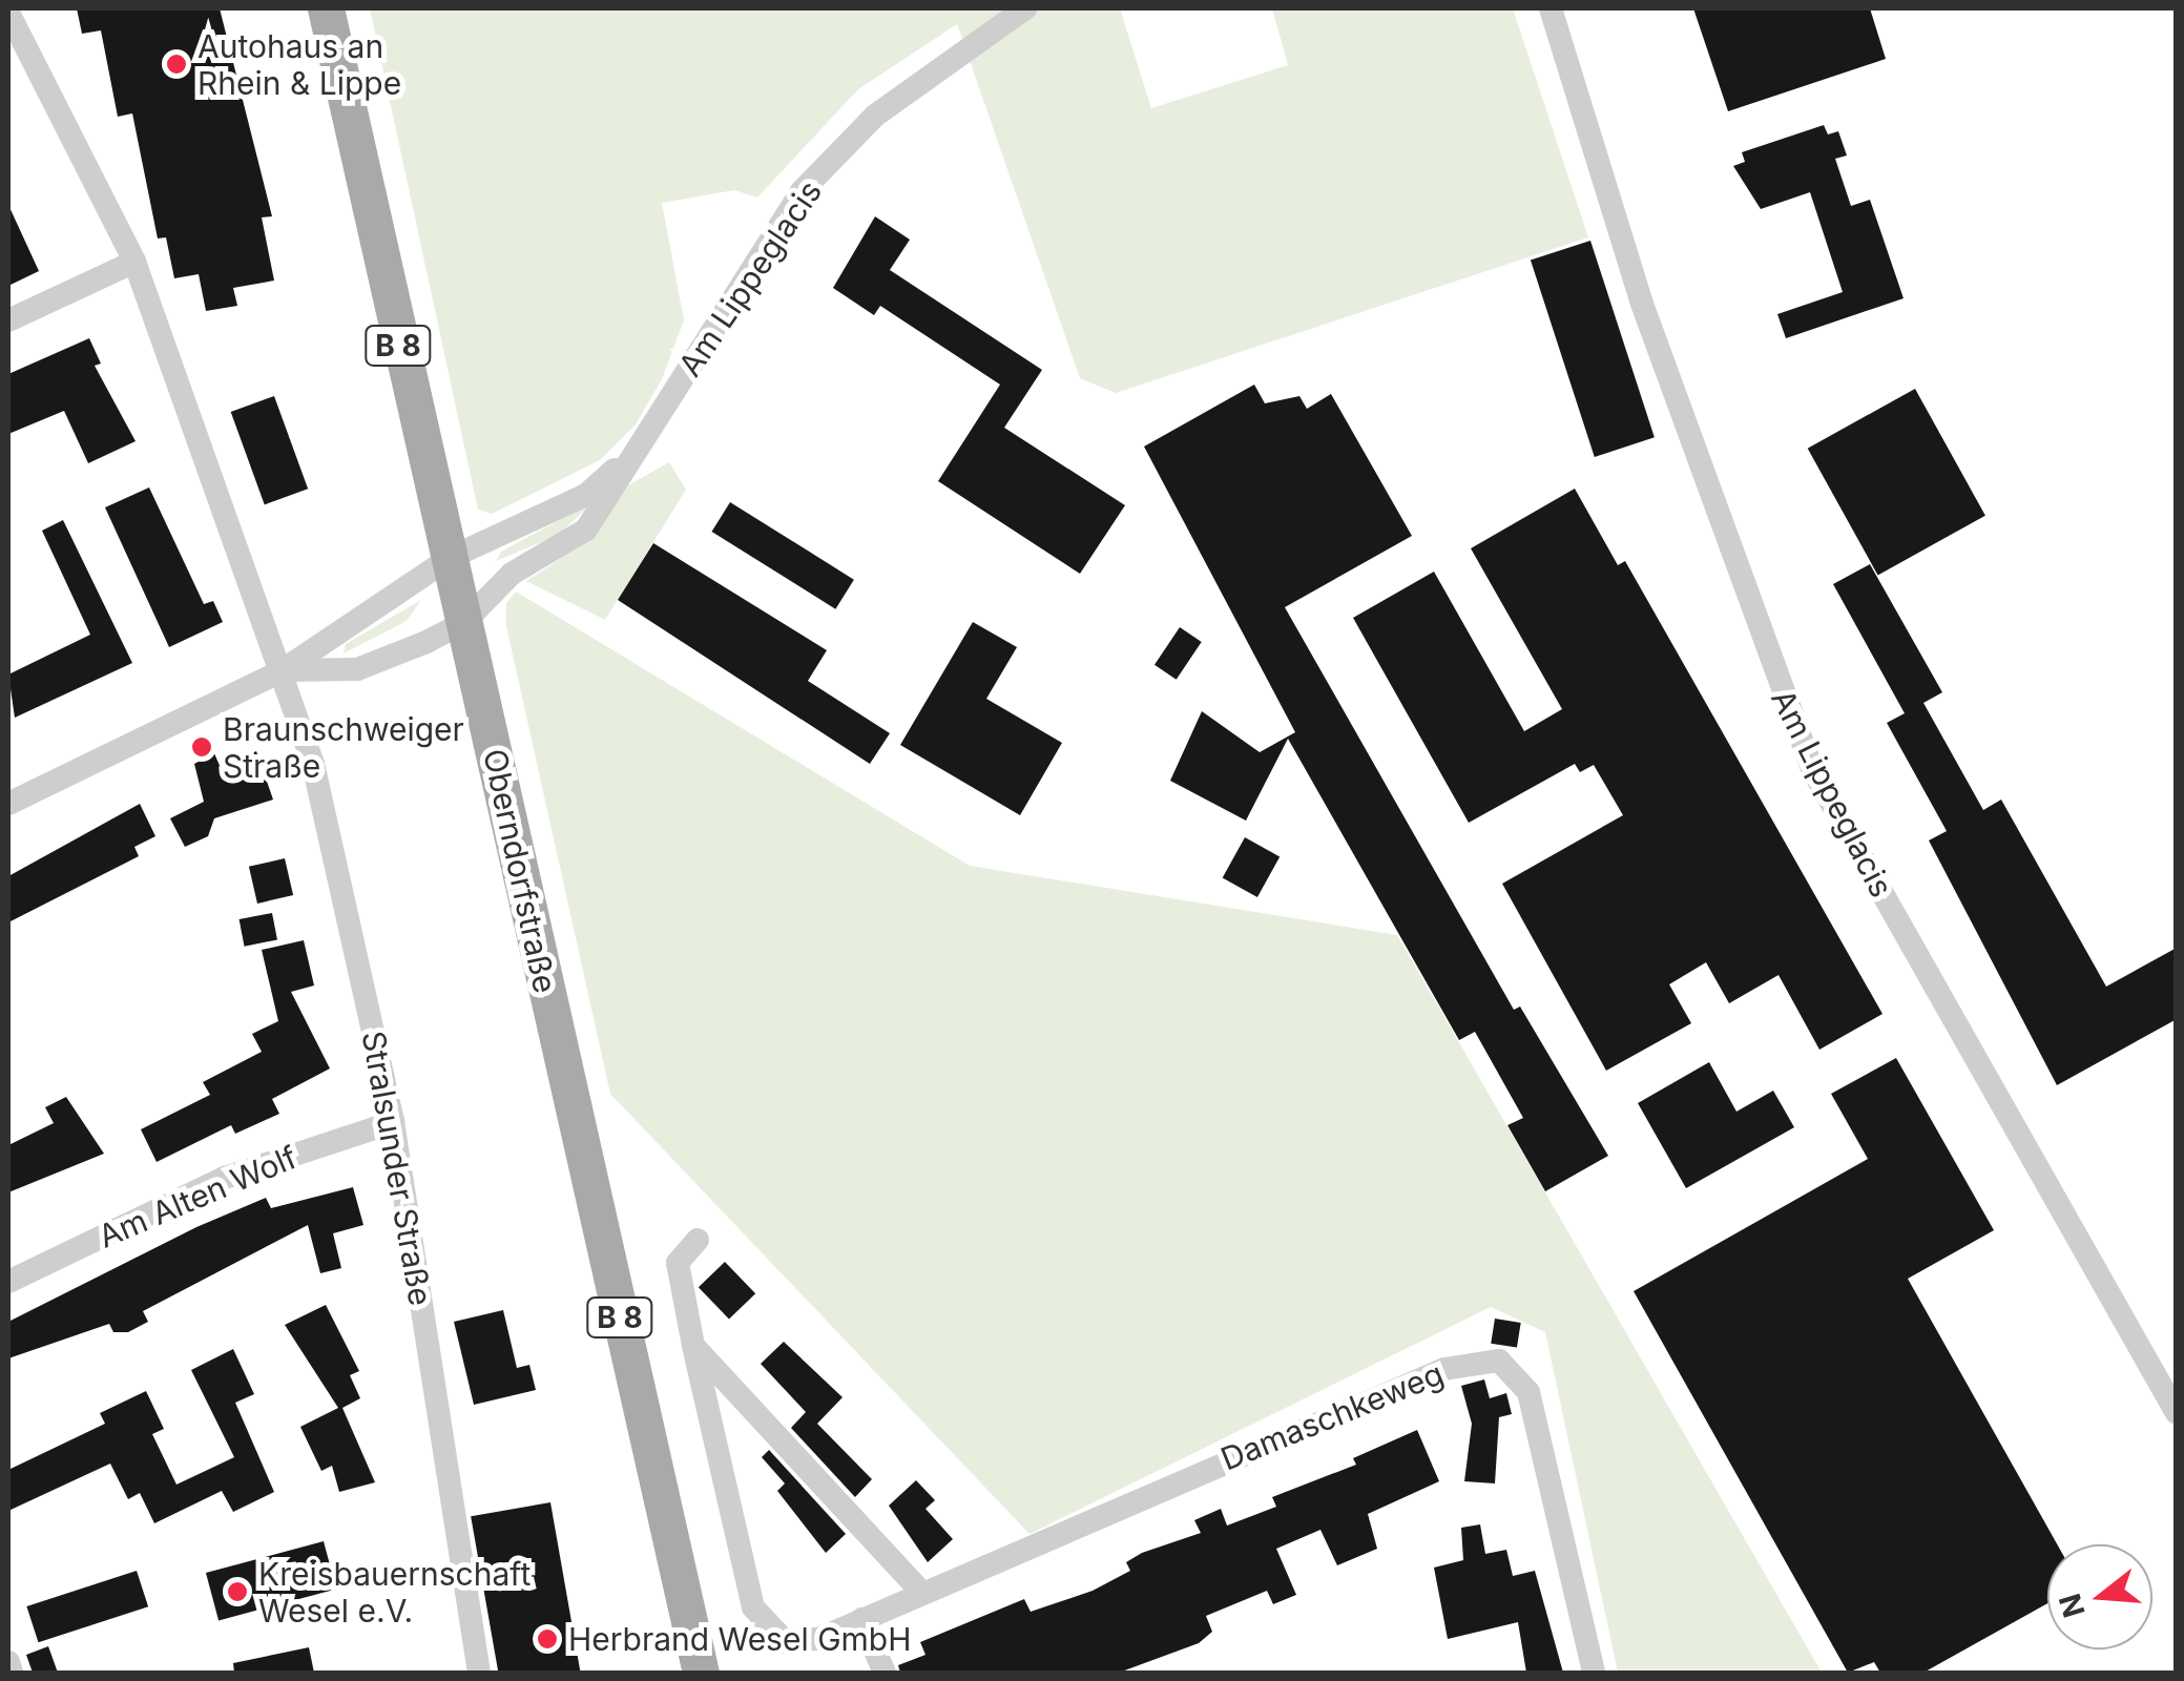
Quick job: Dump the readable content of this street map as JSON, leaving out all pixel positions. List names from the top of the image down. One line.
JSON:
{"streets":{"main road":["B 8","Oberndorfstraße"],"street":["Am Lippeglacis","Stralsunder Straße","Am Alten Wolf","Damaschkeweg"]},"crossings":[["Am Lippeglacis","Oberndorfstraße"],["Am Lippeglacis","Stralsunder Straße"],["Stralsunder Straße","Am Alten Wolf"]],"places":["Autohaus an Rhein & Lippe","Braunschweiger Straße","Kreisbauernschaft Wesel e.V.","Herbrand Wesel GmbH"],"north":"left"}
